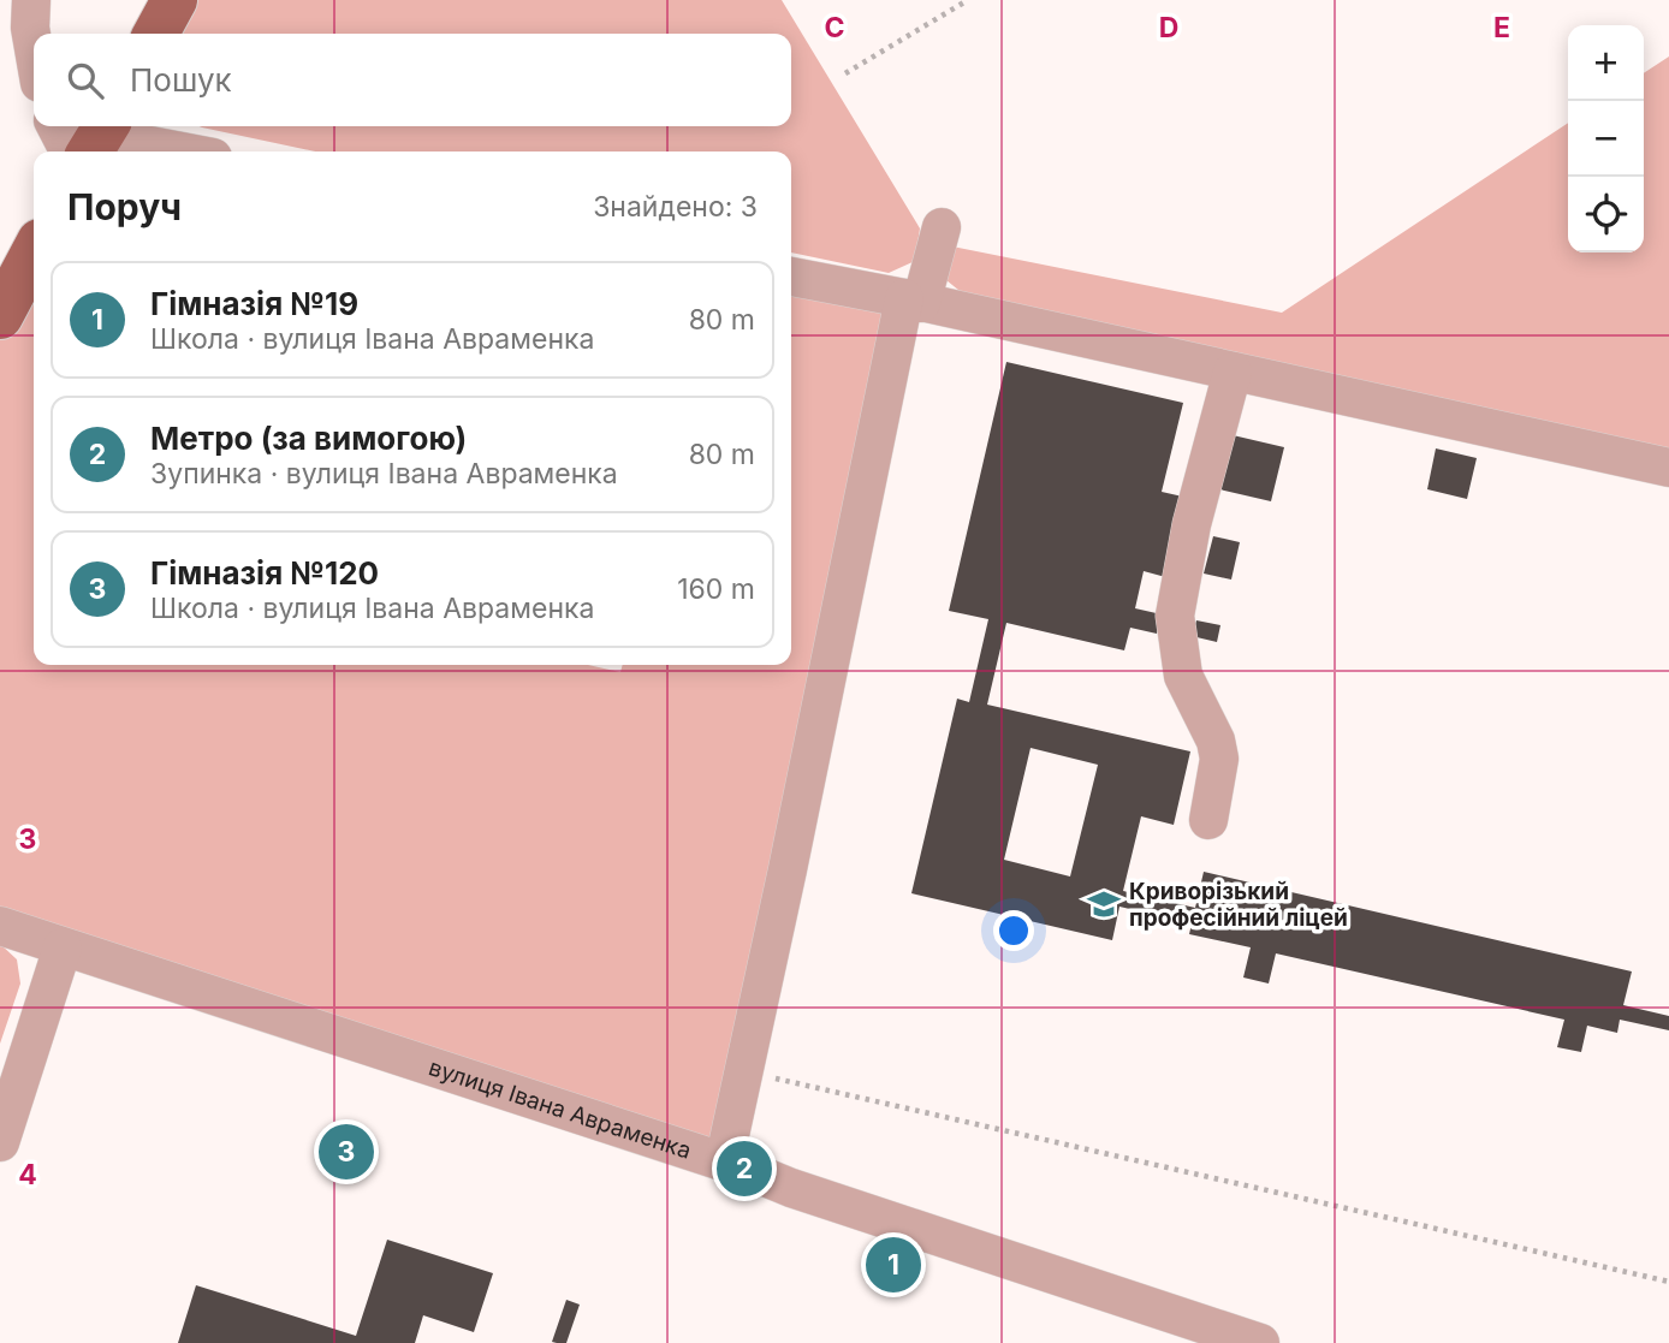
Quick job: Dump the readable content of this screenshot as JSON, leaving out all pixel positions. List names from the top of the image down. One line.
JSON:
{"streets":{"street":["вулиця Івана Авраменка"]},"places":{"school or university":["Криворізький професійний ліцей"]},"page":{"map_buttons":["+","−"],"search":"Пошук","heading":["Поруч","Знайдено: 3"],"list":[{"mark":"1","name":"Гімназія №19","note":"Школа · вулиця Івана Авраменка","value":"80 m"},{"mark":"2","name":"Метро (за вимогою)","note":"Зупинка · вулиця Івана Авраменка","value":"80 m"},{"mark":"3","name":"Гімназія №120","note":"Школа · вулиця Івана Авраменка","value":"160 m"}],"pins":["3","2","1"]},"grid":{"columns":["C","D","E"],"rows":["3","4"]}}
